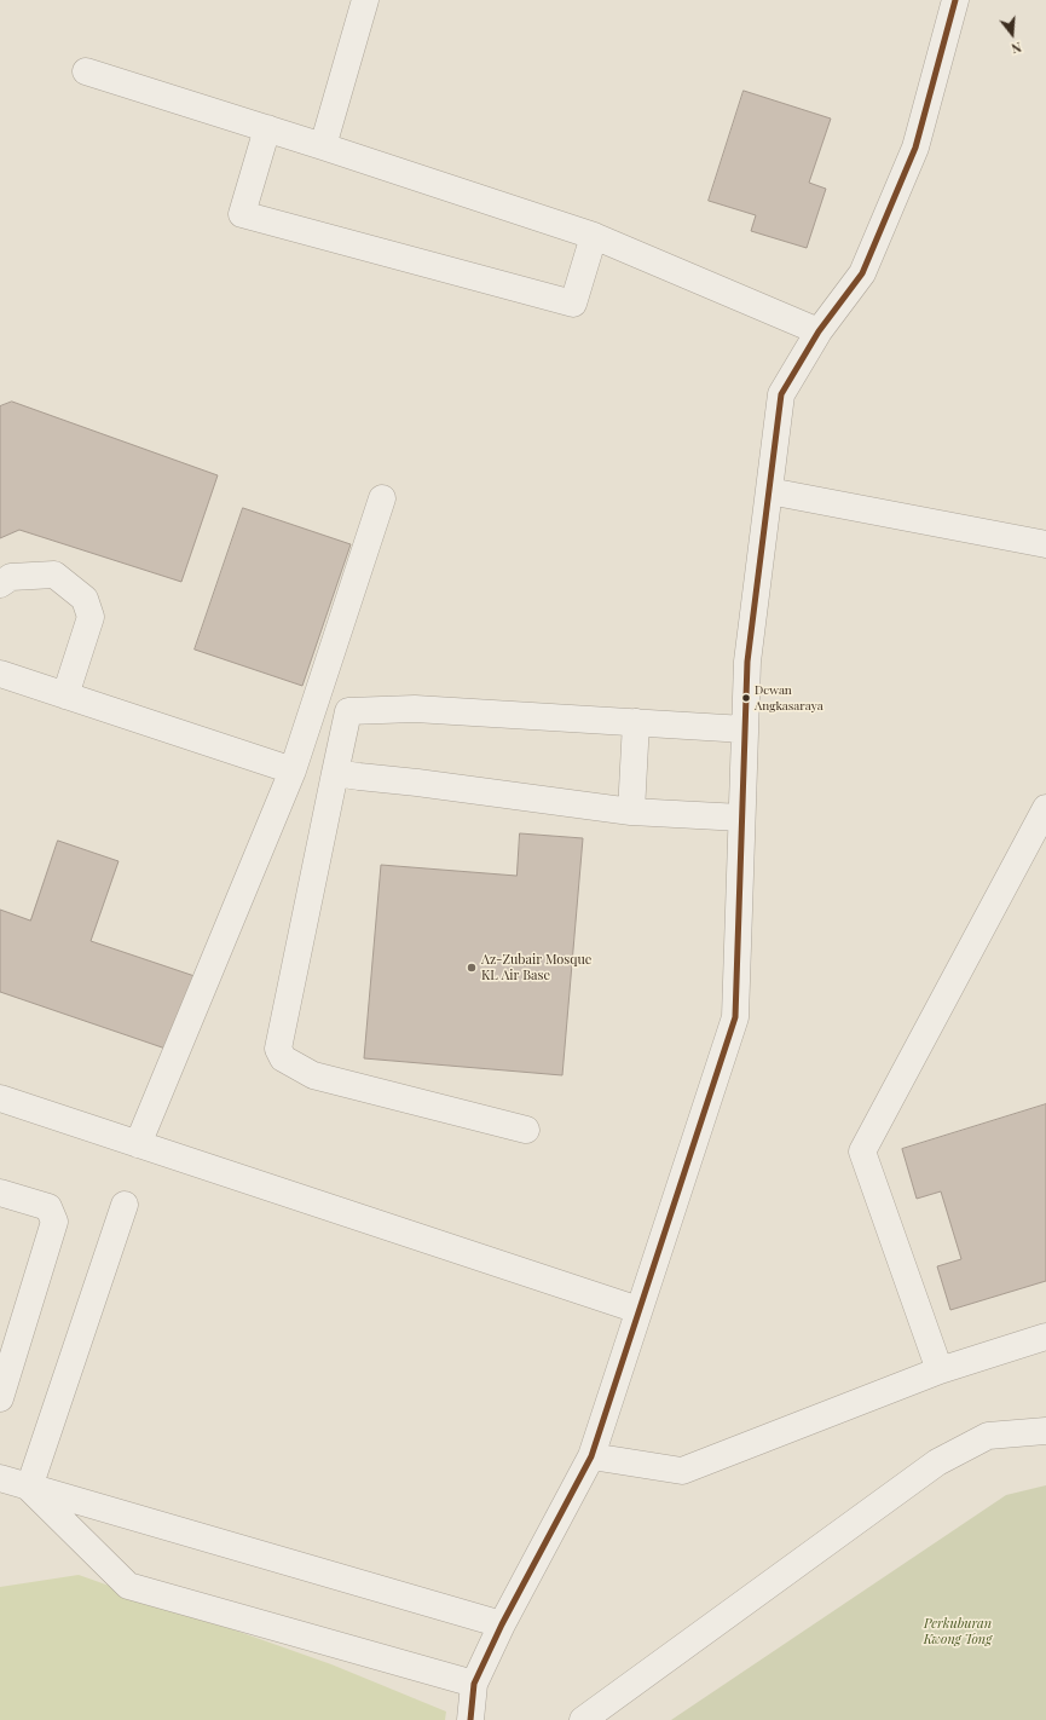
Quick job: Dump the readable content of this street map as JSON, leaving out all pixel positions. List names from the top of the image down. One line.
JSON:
{"parks":["Perkuburan Kwong Tong"],"places":["Dewan Angkasaraya","Az-Zubair Mosque KL Air Base"],"north":"bottom"}
